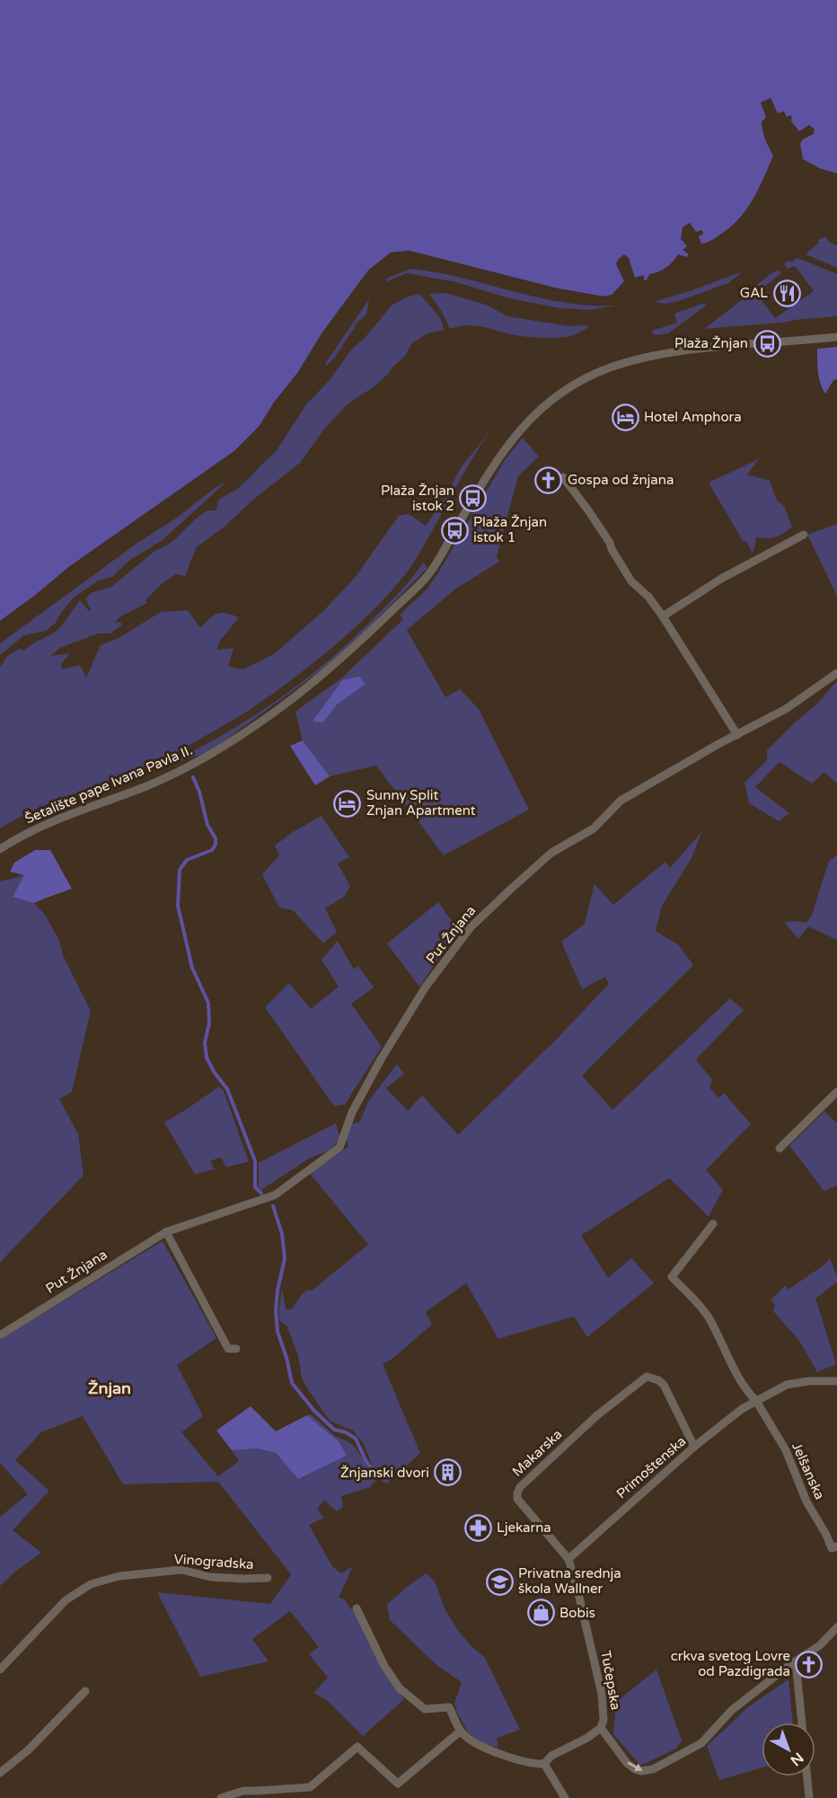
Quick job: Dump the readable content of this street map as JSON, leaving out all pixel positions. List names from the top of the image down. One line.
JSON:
{"streets":{"street":["Šetalište pape Ivana Pavla II.","Put Žnjana","Makarska","Primoštenska","Jelšanska","Vinogradska","Tučepska"]},"crossings":[["Makarska","Primoštenska"],["Makarska","Tučepska"],["Primoštenska","Jelšanska"],["Primoštenska","Tučepska"]],"one_way":["Tučepska"],"districts":["Žnjan"],"places":{"restaurant":["GAL"],"bus stop":["Plaža Žnjan","Plaža Žnjan istok 2","Plaža Žnjan istok 1"],"hotel":["Hotel Amphora","Sunny Split Znjan Apartment"],"church":["Gospa od žnjana","crkva svetog Lovre od Pazdigrada"],"building":["Žnjanski dvori"],"pharmacy":["Ljekarna"],"school or university":["Privatna srednja škola Wallner"],"shop":["Bobis"]},"north":"bottom right"}
